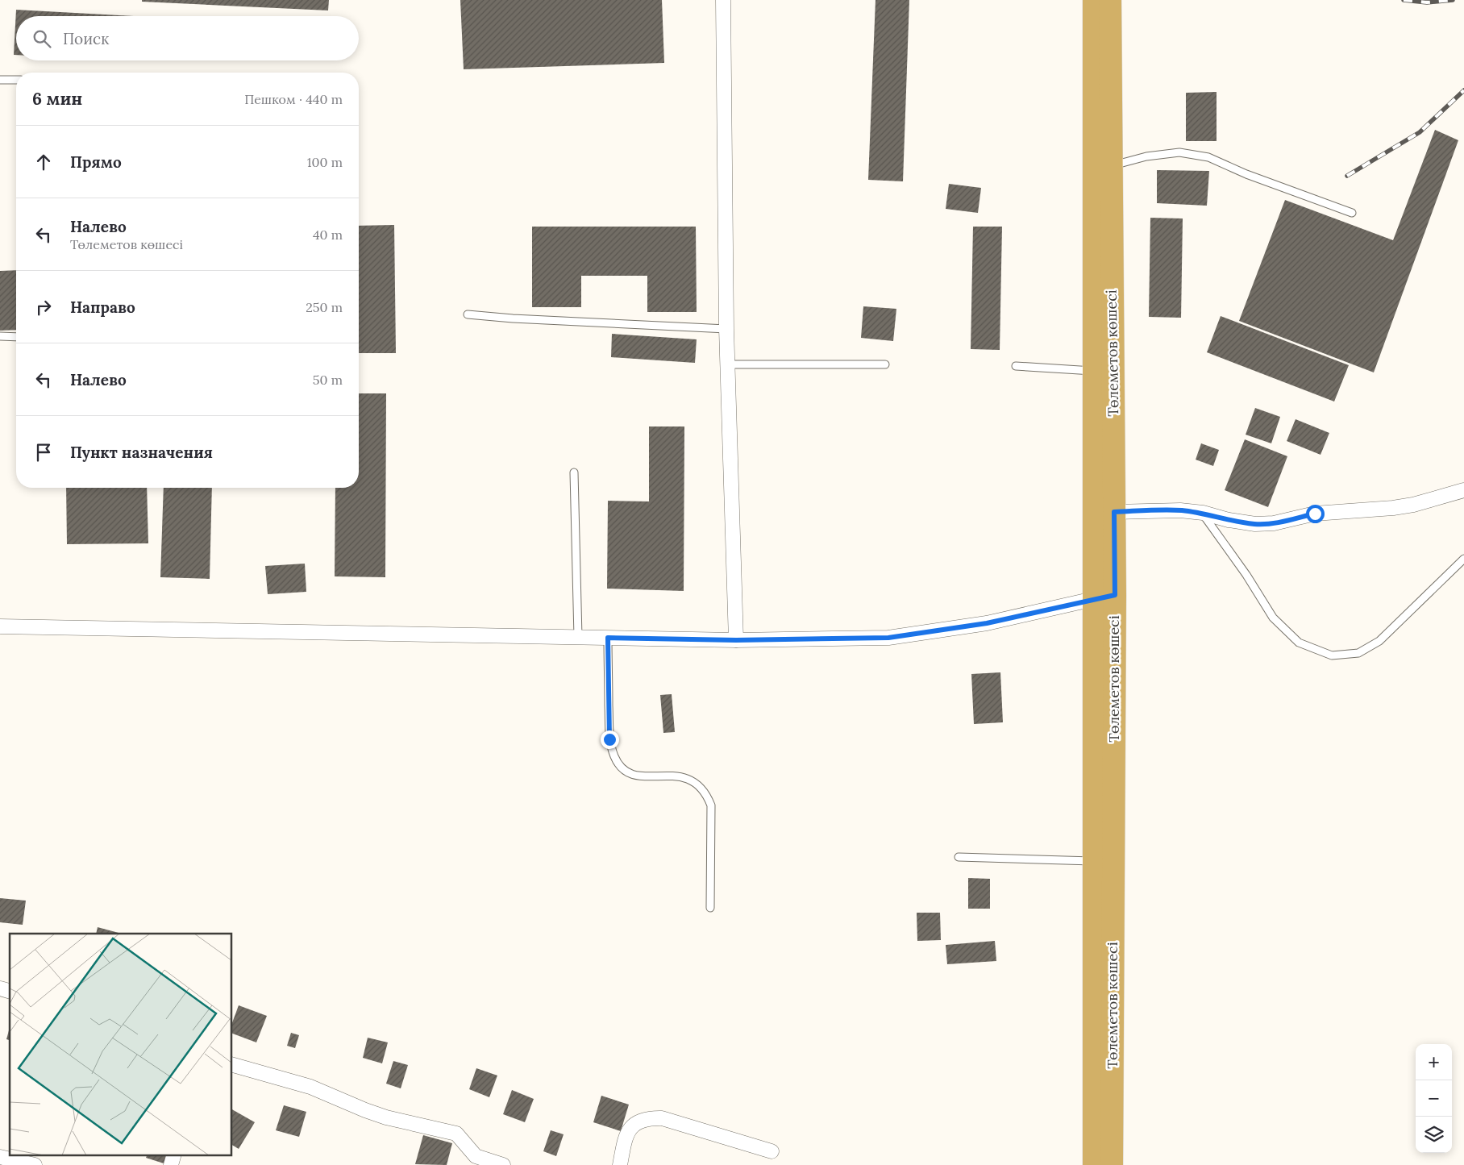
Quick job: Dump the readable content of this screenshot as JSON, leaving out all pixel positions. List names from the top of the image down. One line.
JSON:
{"streets":{"main road":["Төлеметов көшесі"]},"page":{"search":"Поиск","heading":["6 мин","Пешком · 440 m"],"list":[["Прямо","100 m"],["Налево","Төлеметов көшесі","40 m"],["Направо","250 m"],["Налево","50 m"],"Пункт назначения"],"map_buttons":["+","−"]}}
